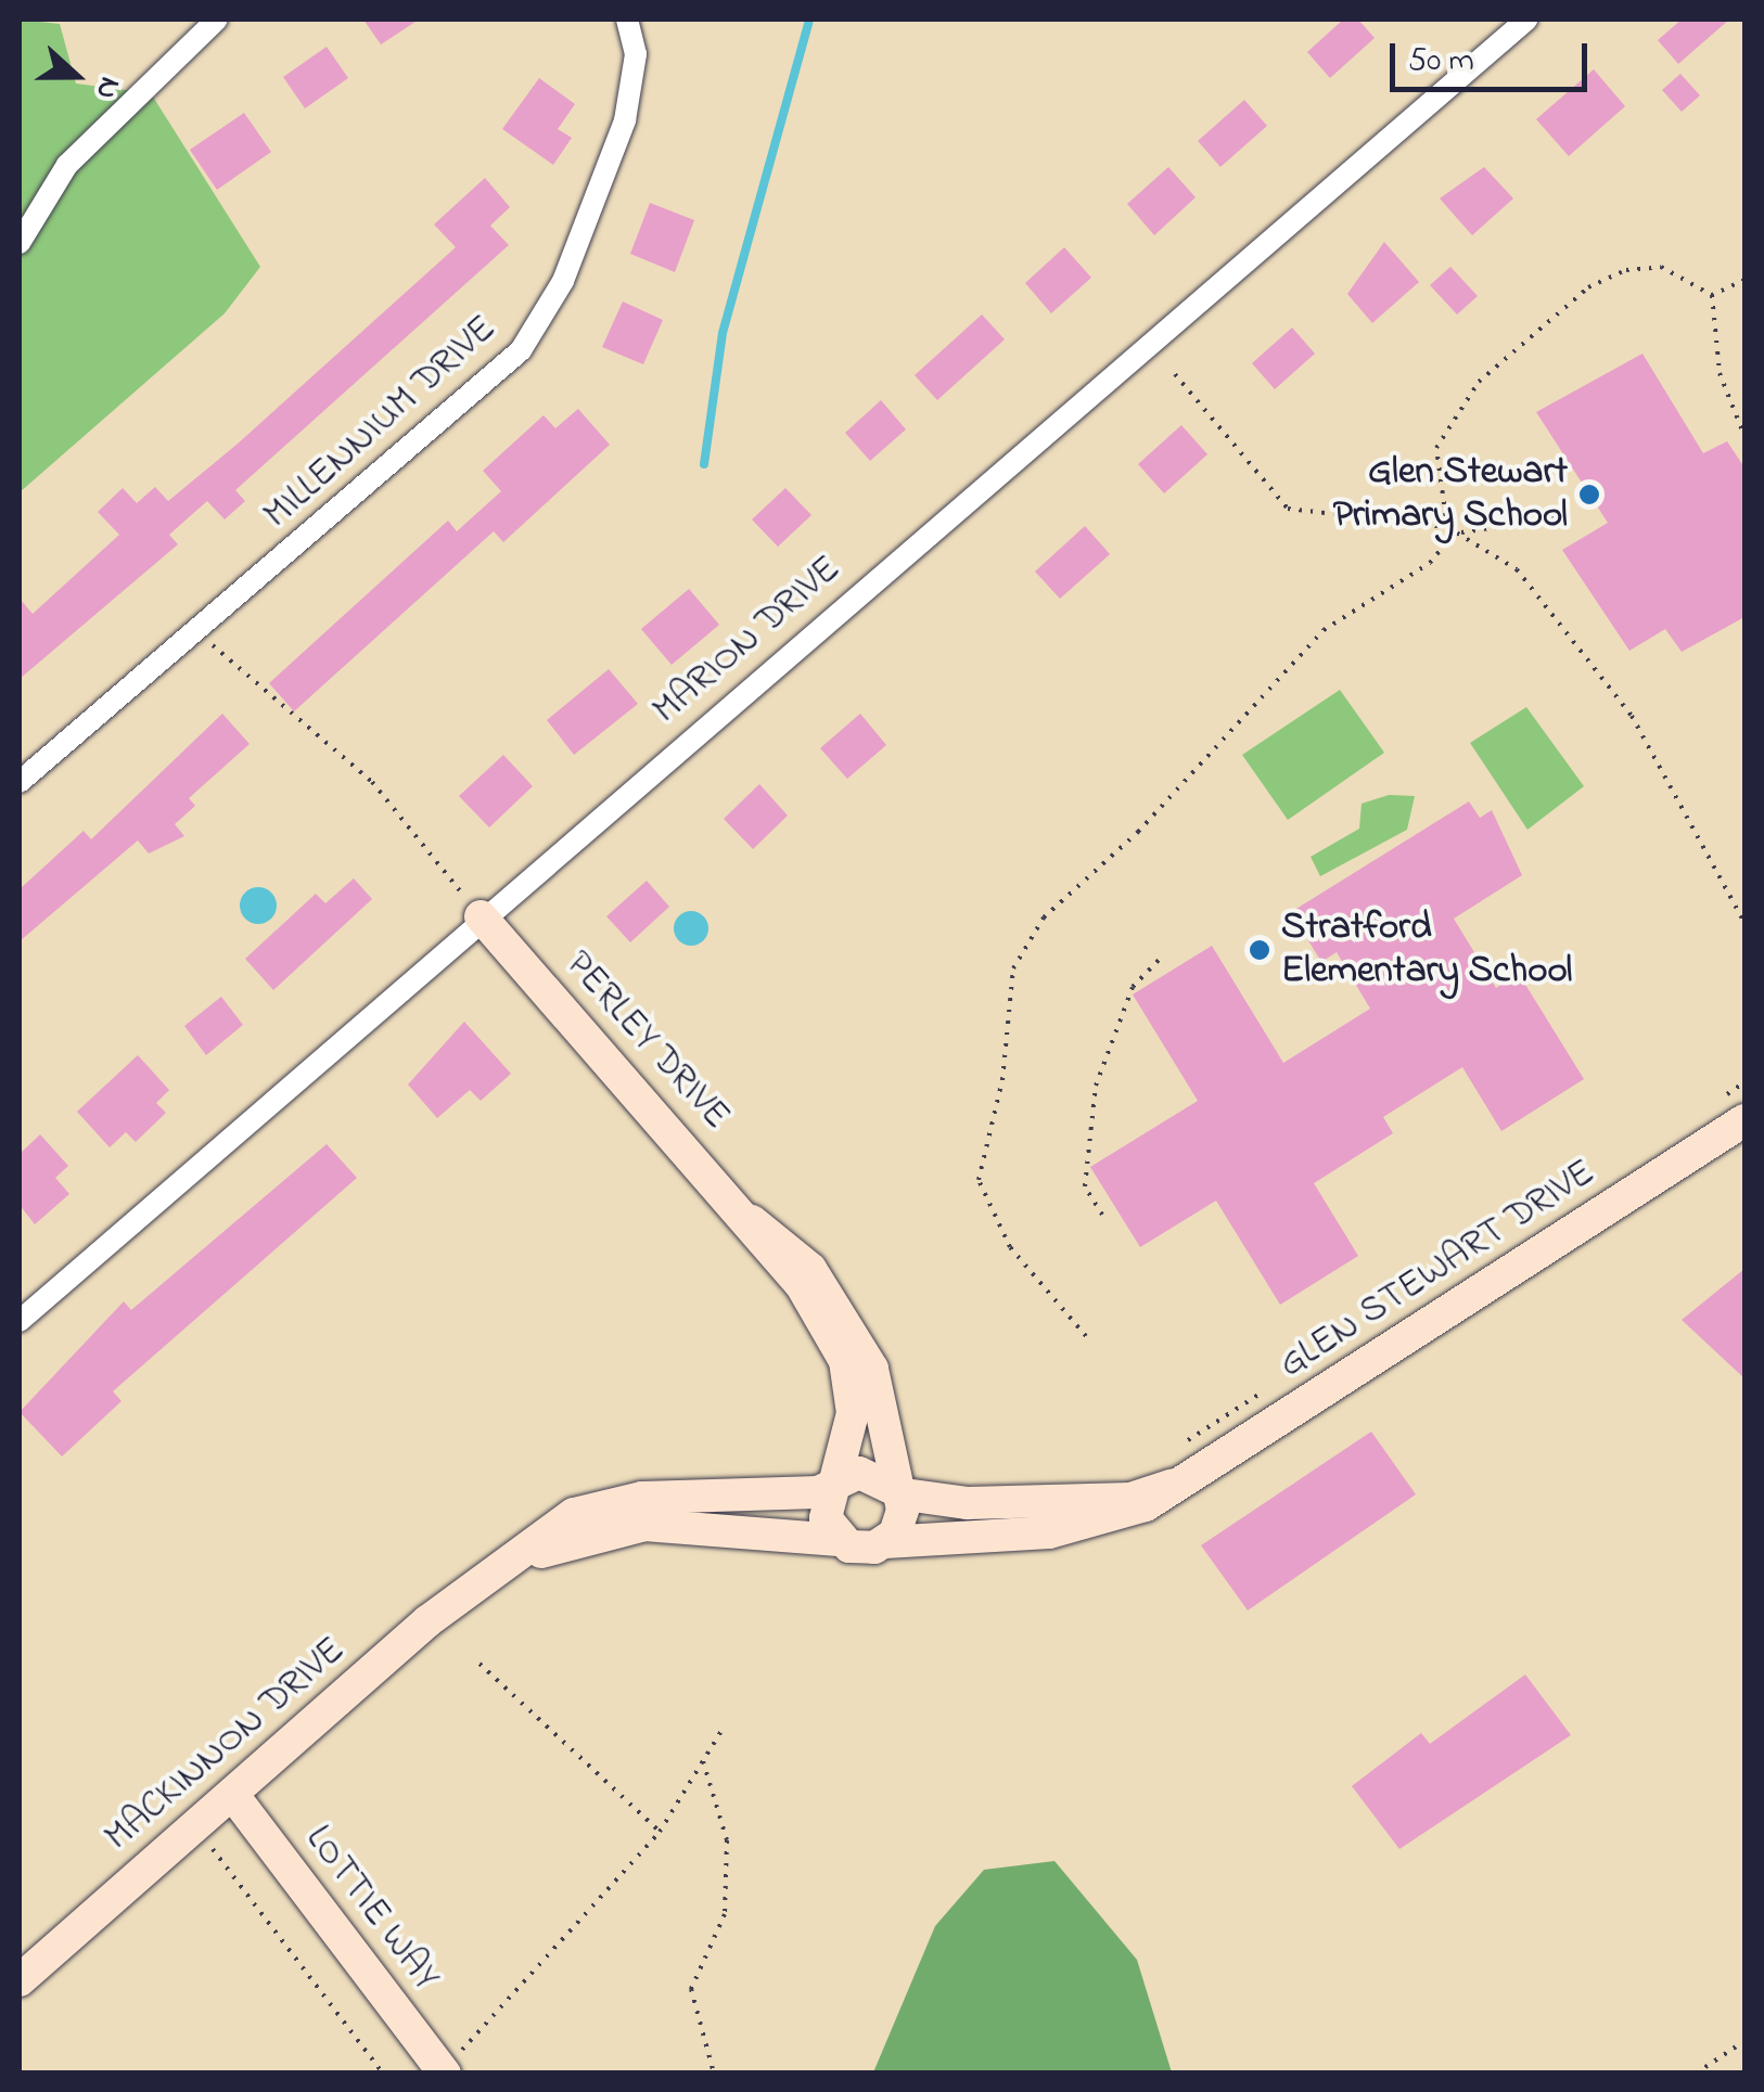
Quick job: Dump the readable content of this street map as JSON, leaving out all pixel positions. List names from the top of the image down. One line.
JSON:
{"streets":{"street":["MILLENNIUM DRIVE","MARION DRIVE","PERLEY DRIVE","GLEN STEWART DRIVE","MACKINNON DRIVE","LOTTIE WAY"]},"crossings":[["MARION DRIVE","PERLEY DRIVE"],["PERLEY DRIVE","GLEN STEWART DRIVE"],["PERLEY DRIVE","MACKINNON DRIVE"],["GLEN STEWART DRIVE","MACKINNON DRIVE"],["MACKINNON DRIVE","LOTTIE WAY"]],"places":["Glen Stewart Primary School","Stratford Elementary School"],"scale_bar":"50 m","north":"right"}
